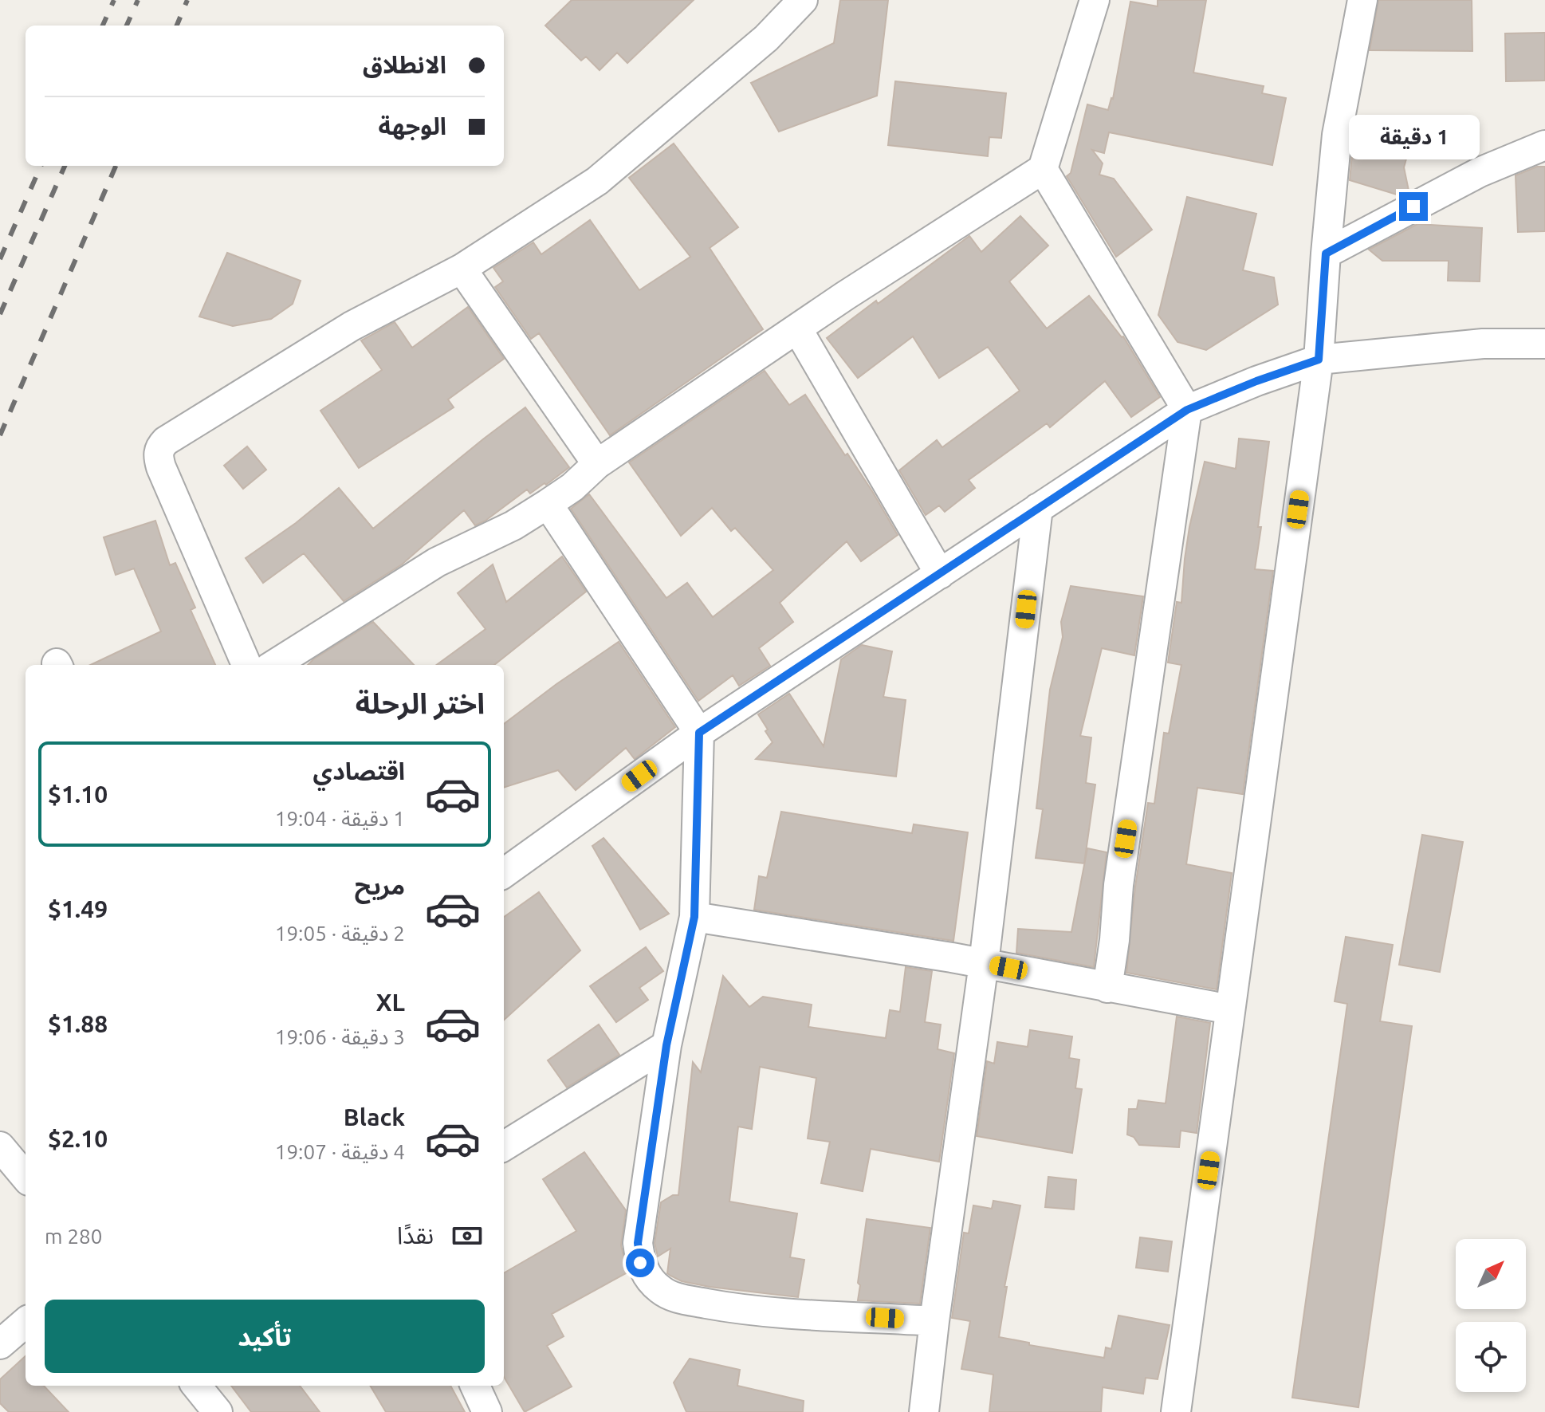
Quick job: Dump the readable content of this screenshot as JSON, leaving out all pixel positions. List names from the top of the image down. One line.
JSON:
{"north":"top right","page":{"banner":["الانطلاق","الوجهة"],"bubble":"1 دقيقة","heading":"اختر الرحلة","list":[{"name":"اقتصادي","note":"1 دقيقة · 19:04","value":"$1.10"},{"name":"مريح","note":"2 دقيقة · 19:05","value":"$1.49"},{"name":"XL","note":"3 دقيقة · 19:06","value":"$1.88"},{"name":"Black","note":"4 دقيقة · 19:07","value":"$2.10"}],"pay":["نقدًا","280 m"],"buttons":"تأكيد"}}
